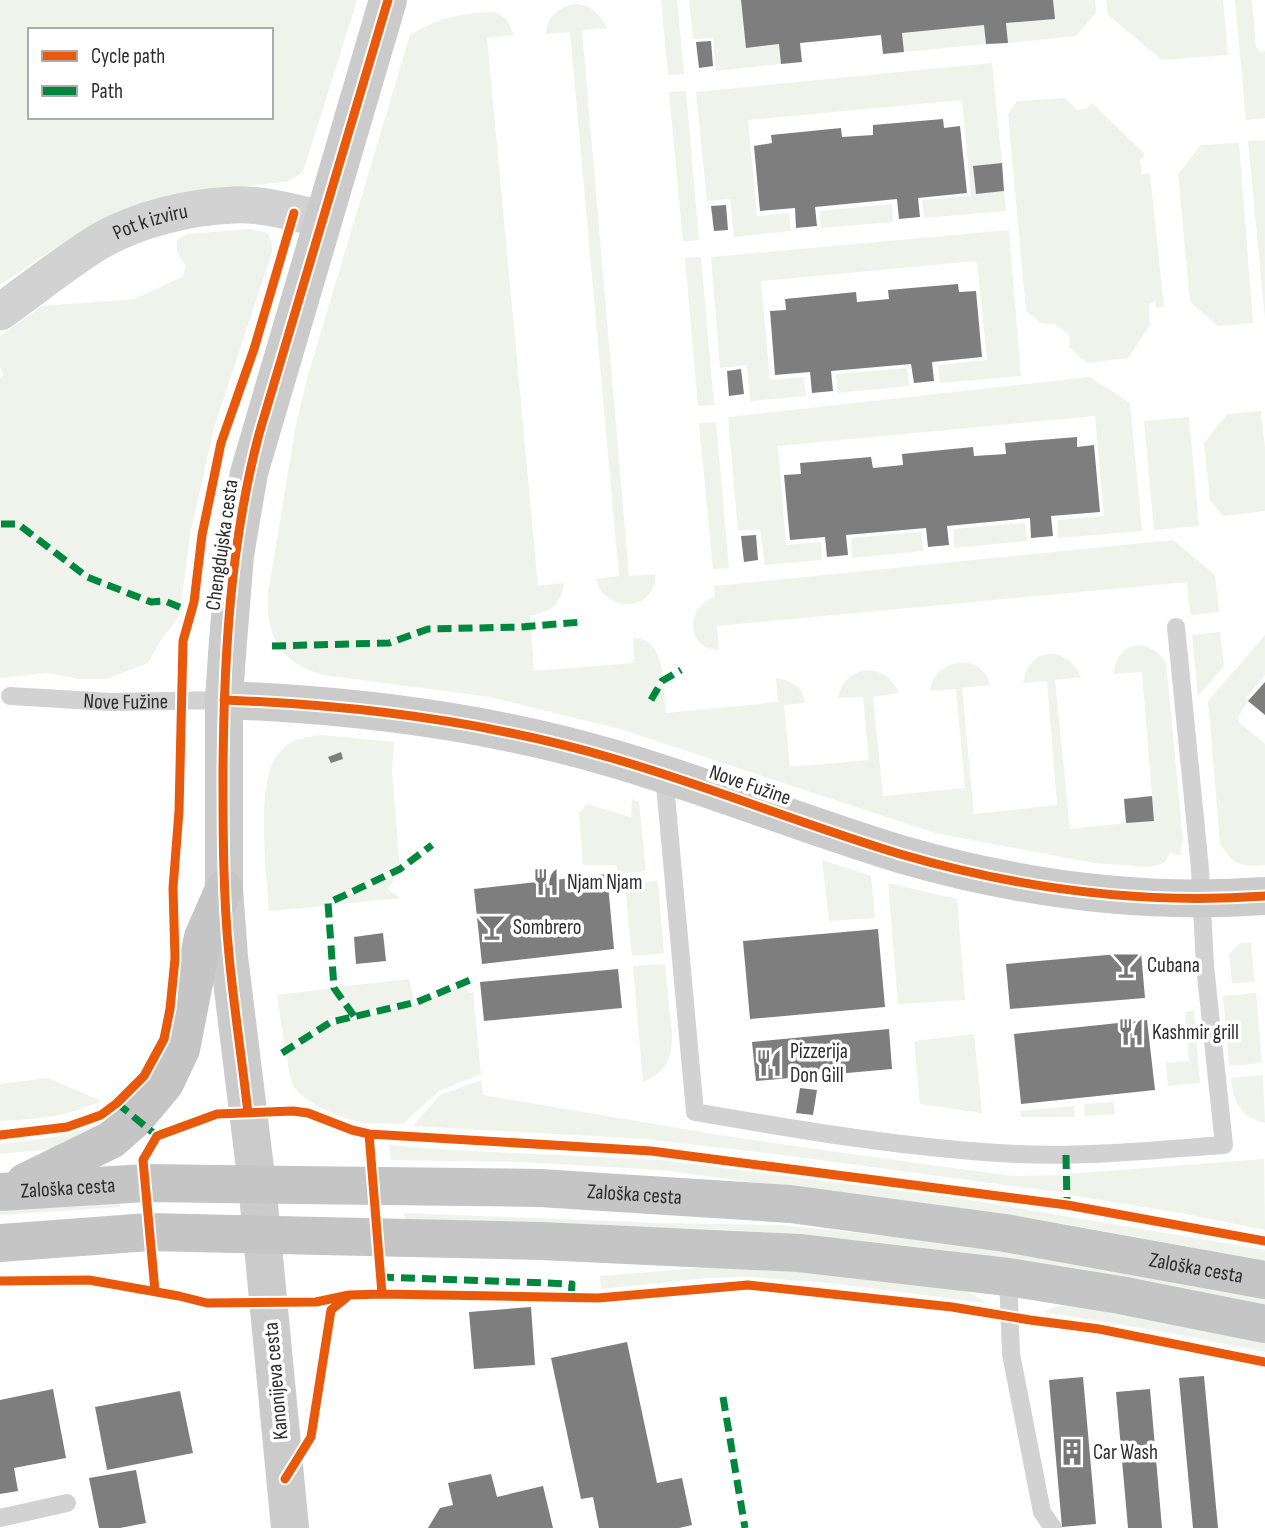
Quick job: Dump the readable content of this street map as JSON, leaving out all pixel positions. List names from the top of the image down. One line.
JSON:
{"streets":{"main road":["Zaloška cesta"],"street":["Pot k izviru","Chengdujska cesta","Nove Fužine","Kanonijeva cesta"]},"crossings":[["Pot k izviru","Chengdujska cesta"],["Chengdujska cesta","Nove Fužine"],["Chengdujska cesta","Zaloška cesta"],["Chengdujska cesta","Kanonijeva cesta"],["Zaloška cesta","Kanonijeva cesta"]],"places":{"restaurant":["Njam Njam","Kashmir grill","Pizzerija Don Gill"],"bar":["Sombrero","Cubana"],"building":["Car Wash"]},"legend":["Cycle path","Path"]}
